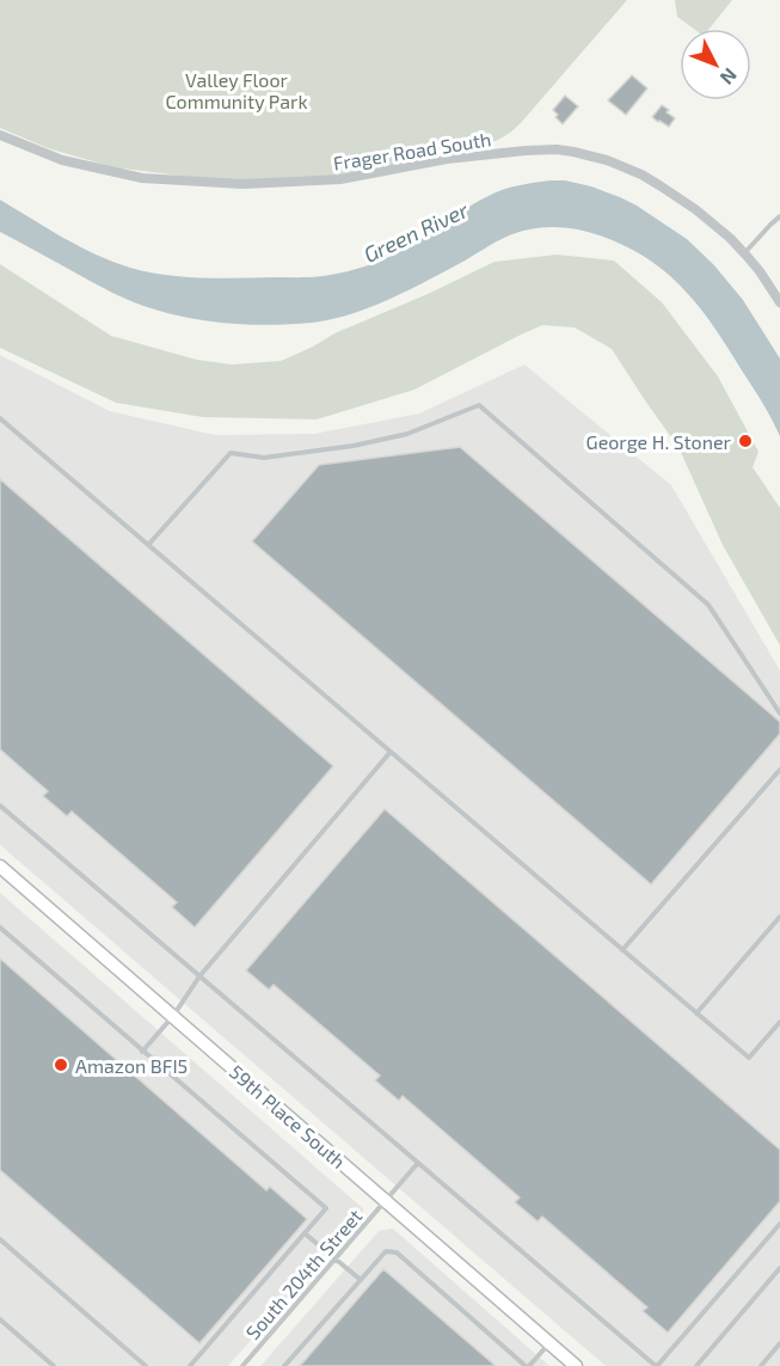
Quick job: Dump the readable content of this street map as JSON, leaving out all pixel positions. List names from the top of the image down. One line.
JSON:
{"streets":{"street":["Frager Road South","59th Place South"],"lane":["South 204th Street"]},"crossings":[["59th Place South","South 204th Street"]],"water":["Green River"],"parks":["Valley Floor Community Park"],"places":["George H. Stoner","Amazon BFI5"],"north":"bottom right"}
